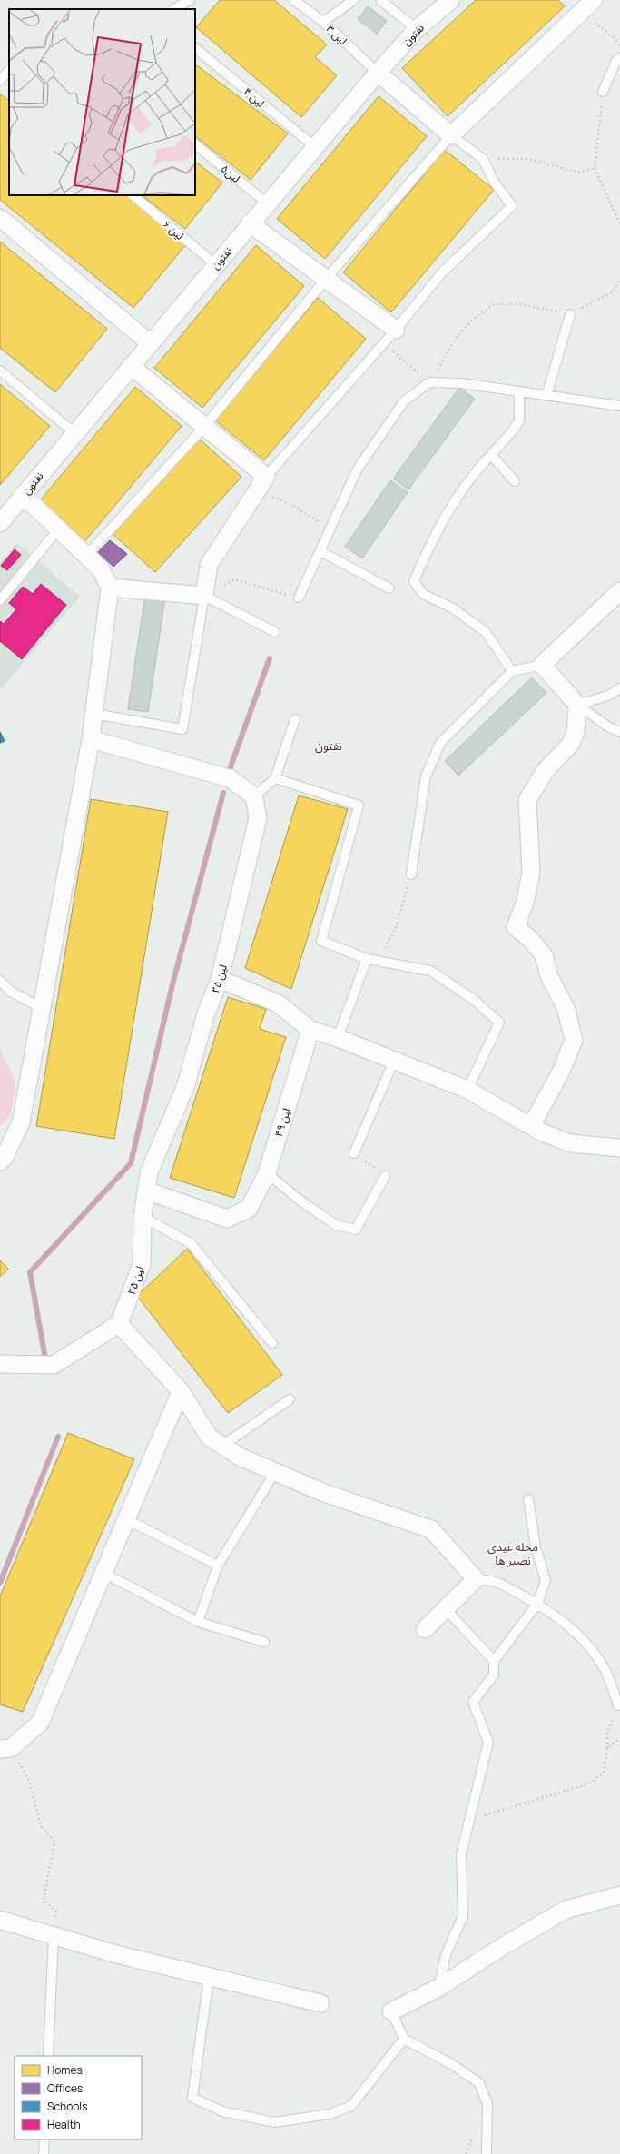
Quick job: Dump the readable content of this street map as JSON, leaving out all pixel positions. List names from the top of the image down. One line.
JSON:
{"streets":{"street":["نفتون","لین ۲۵","لین ۴۹"],"lane":["لین ۳","لین ۴","لین۵","لین ۶"]},"crossings":[["لین ۳","نفتون"],["نفتون","لین ۴"],["نفتون","لین۵"],["نفتون","لین ۶"],["لین ۲۵","لین ۴۹"]],"districts":["نفتون","محله عیدی نصیر ها"],"legend":["Homes","Offices","Schools","Health"]}
